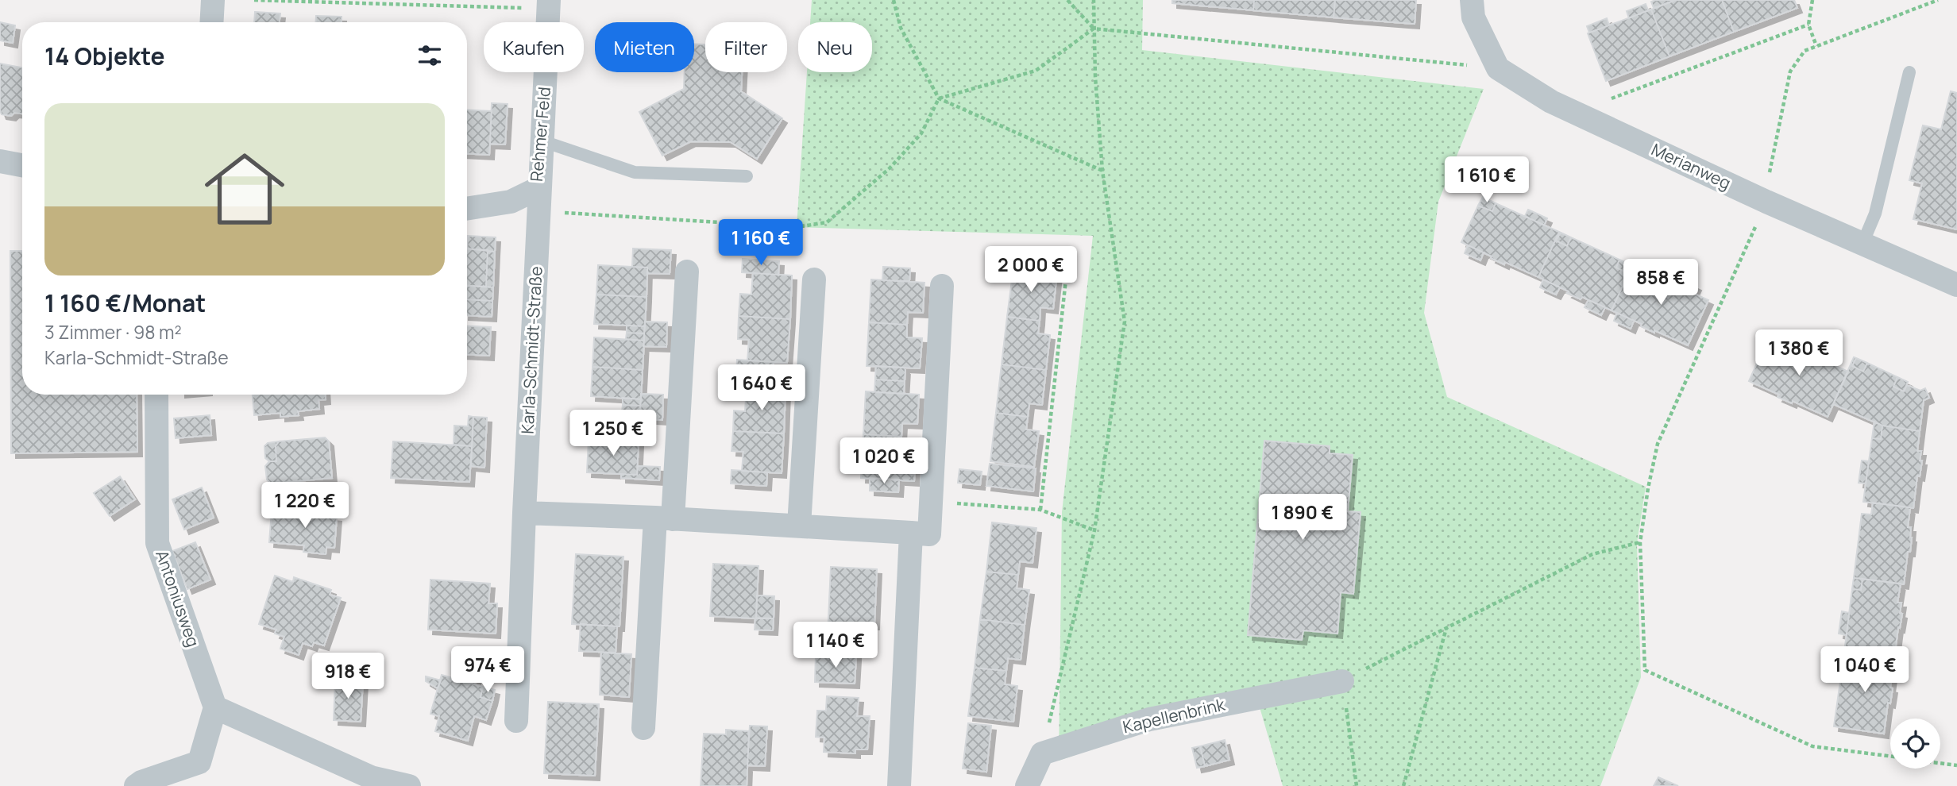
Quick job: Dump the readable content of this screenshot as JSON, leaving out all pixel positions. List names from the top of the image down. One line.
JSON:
{"streets":{"street":["Rehmer Feld","Merianweg","Karla-Schmidt-Straße","Antoniusweg","Kapellenbrink"]},"crossings":[["Rehmer Feld","Karla-Schmidt-Straße"]],"page":{"chip":["Kaufen","Mieten","Filter","Neu"],"heading":"14 Objekte","list":[{"name":"1 160 €/Monat","note":"3 Zimmer · 98 m² · Karla-Schmidt-Straße"}],"price":["1 610 €","1 160 €","2 000 €","858 €","1 380 €","1 640 €","1 250 €","1 020 €","1 220 €","1 890 €","1 140 €","974 €","1 040 €","918 €"]}}
